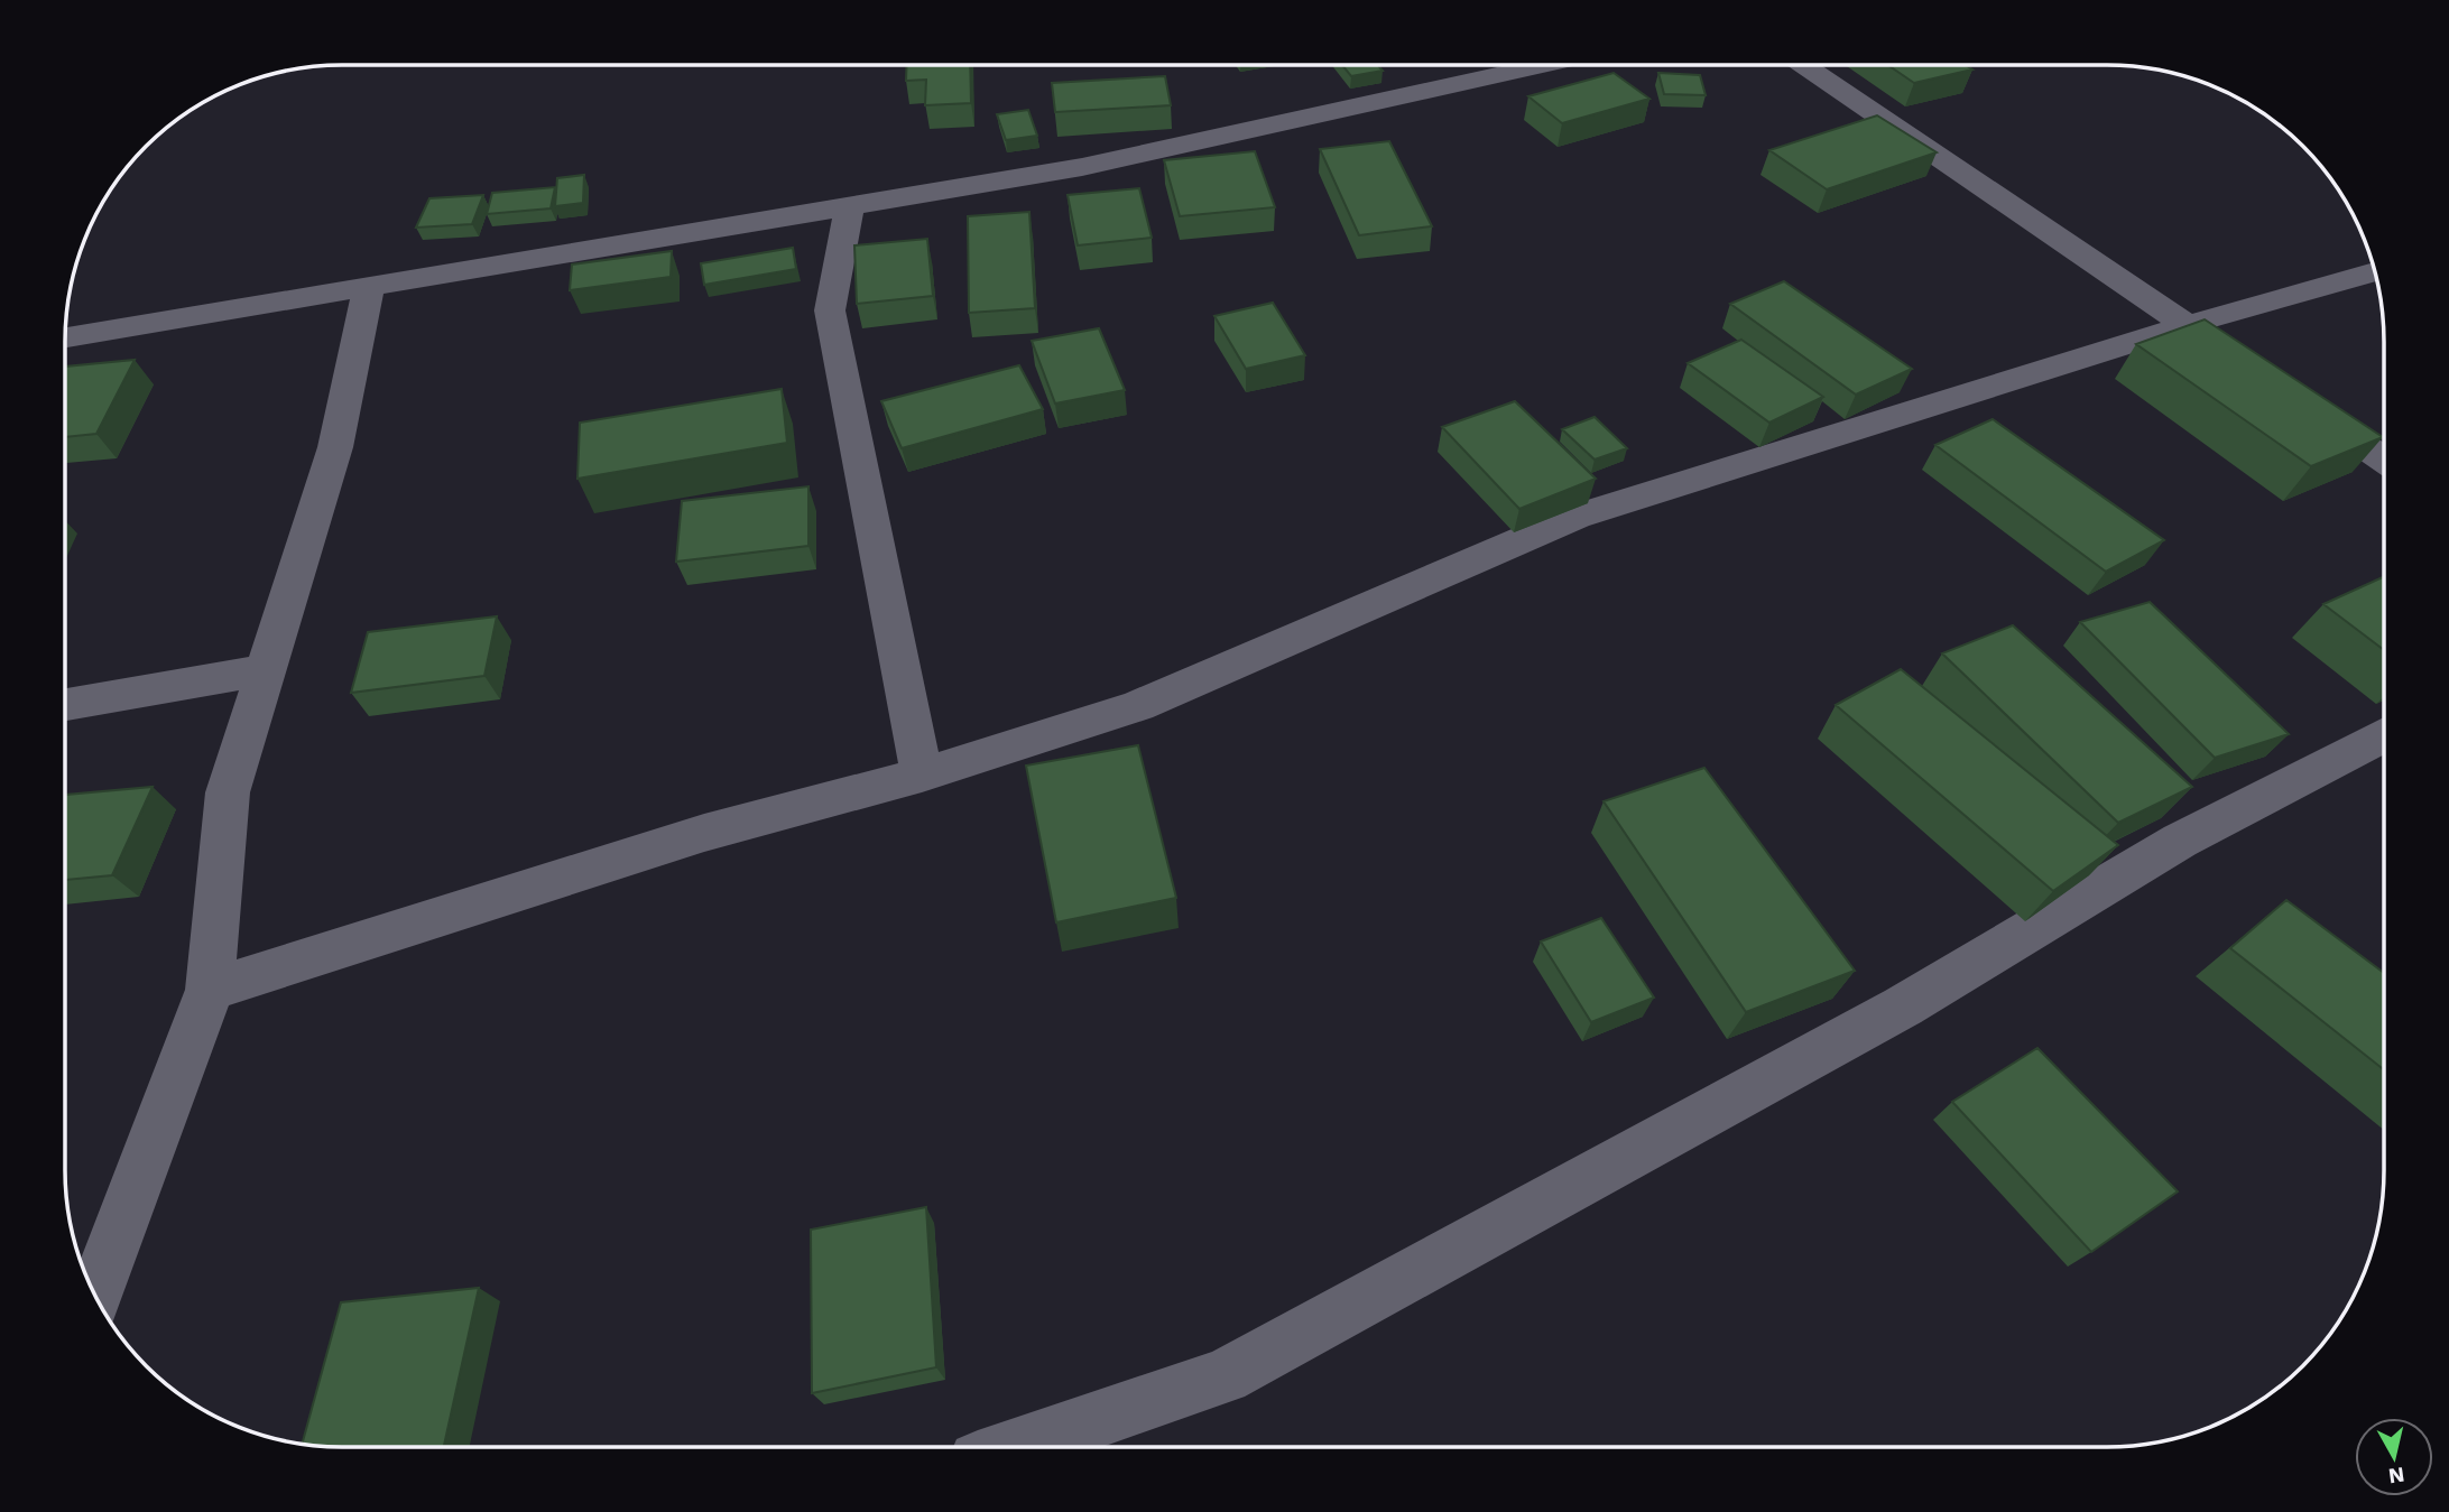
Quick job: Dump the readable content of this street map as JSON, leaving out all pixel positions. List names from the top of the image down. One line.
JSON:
{"north":"bottom"}
